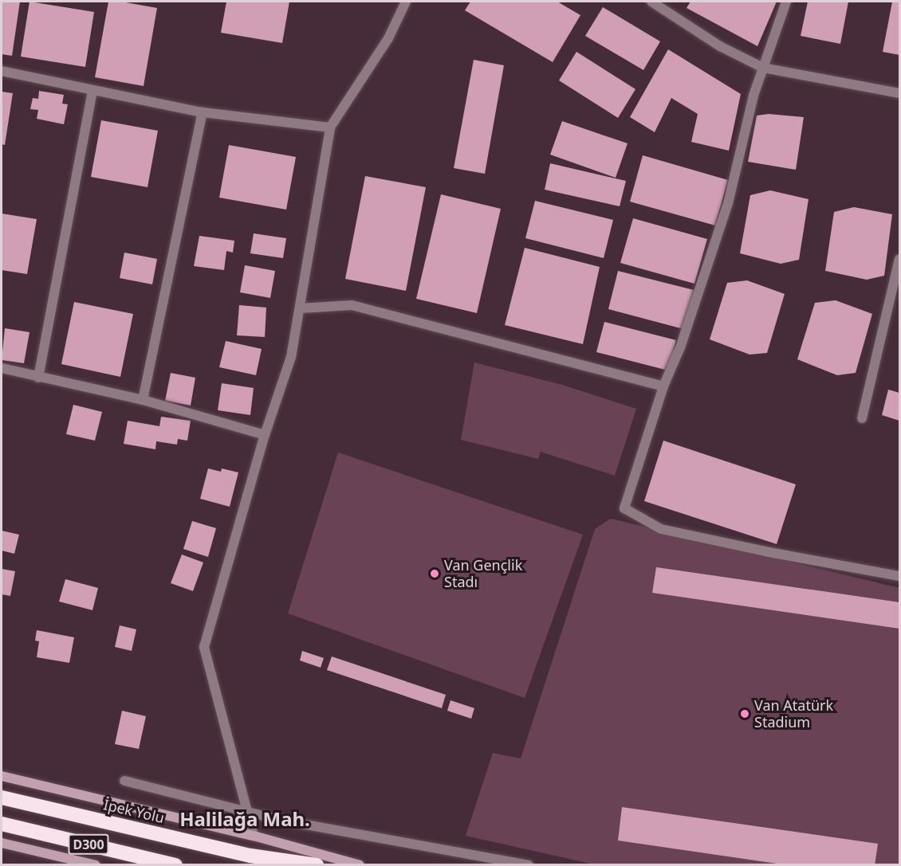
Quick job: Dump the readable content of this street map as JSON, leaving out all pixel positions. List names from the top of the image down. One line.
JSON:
{"streets":{"highway":["İpek Yolu","D300"]},"districts":["Halilağa Mah."],"places":["Van Gençlik Stadı","Van Atatürk Stadium"]}
